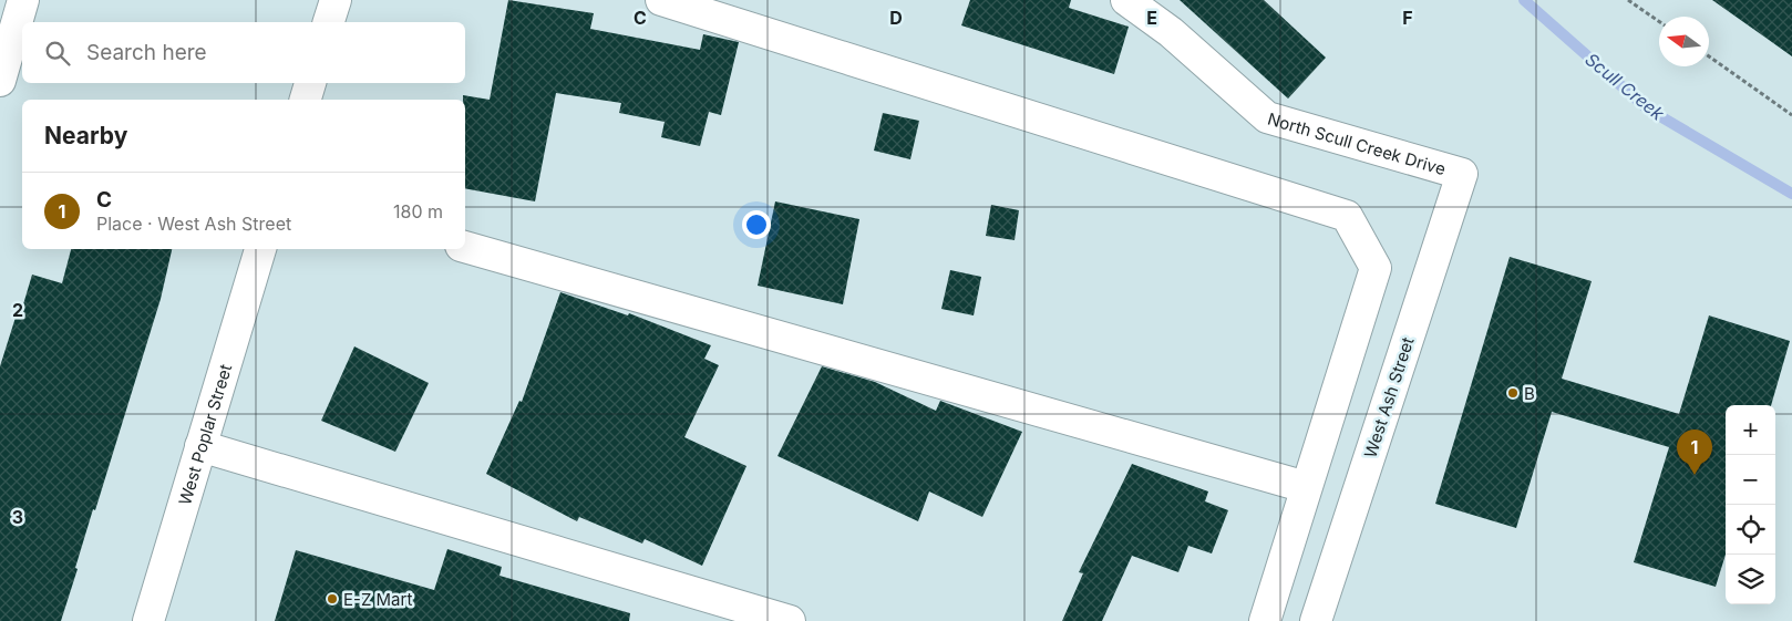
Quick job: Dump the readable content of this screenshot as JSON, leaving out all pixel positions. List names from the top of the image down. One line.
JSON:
{"streets":{"street":["North Scull Creek Drive","West Ash Street","West Poplar Street"]},"crossings":[["North Scull Creek Drive","West Ash Street"]],"water":["Scull Creek"],"places":["B","E-Z Mart"],"north":"left","page":{"search":"Search here","heading":"Nearby","list":[{"mark":"1","name":"C","note":"Place · West Ash Street","value":"180 m"}],"map_buttons":["+","−"],"pins":"1"},"grid":{"columns":["C","D","E","F"],"rows":["2","3"]}}
